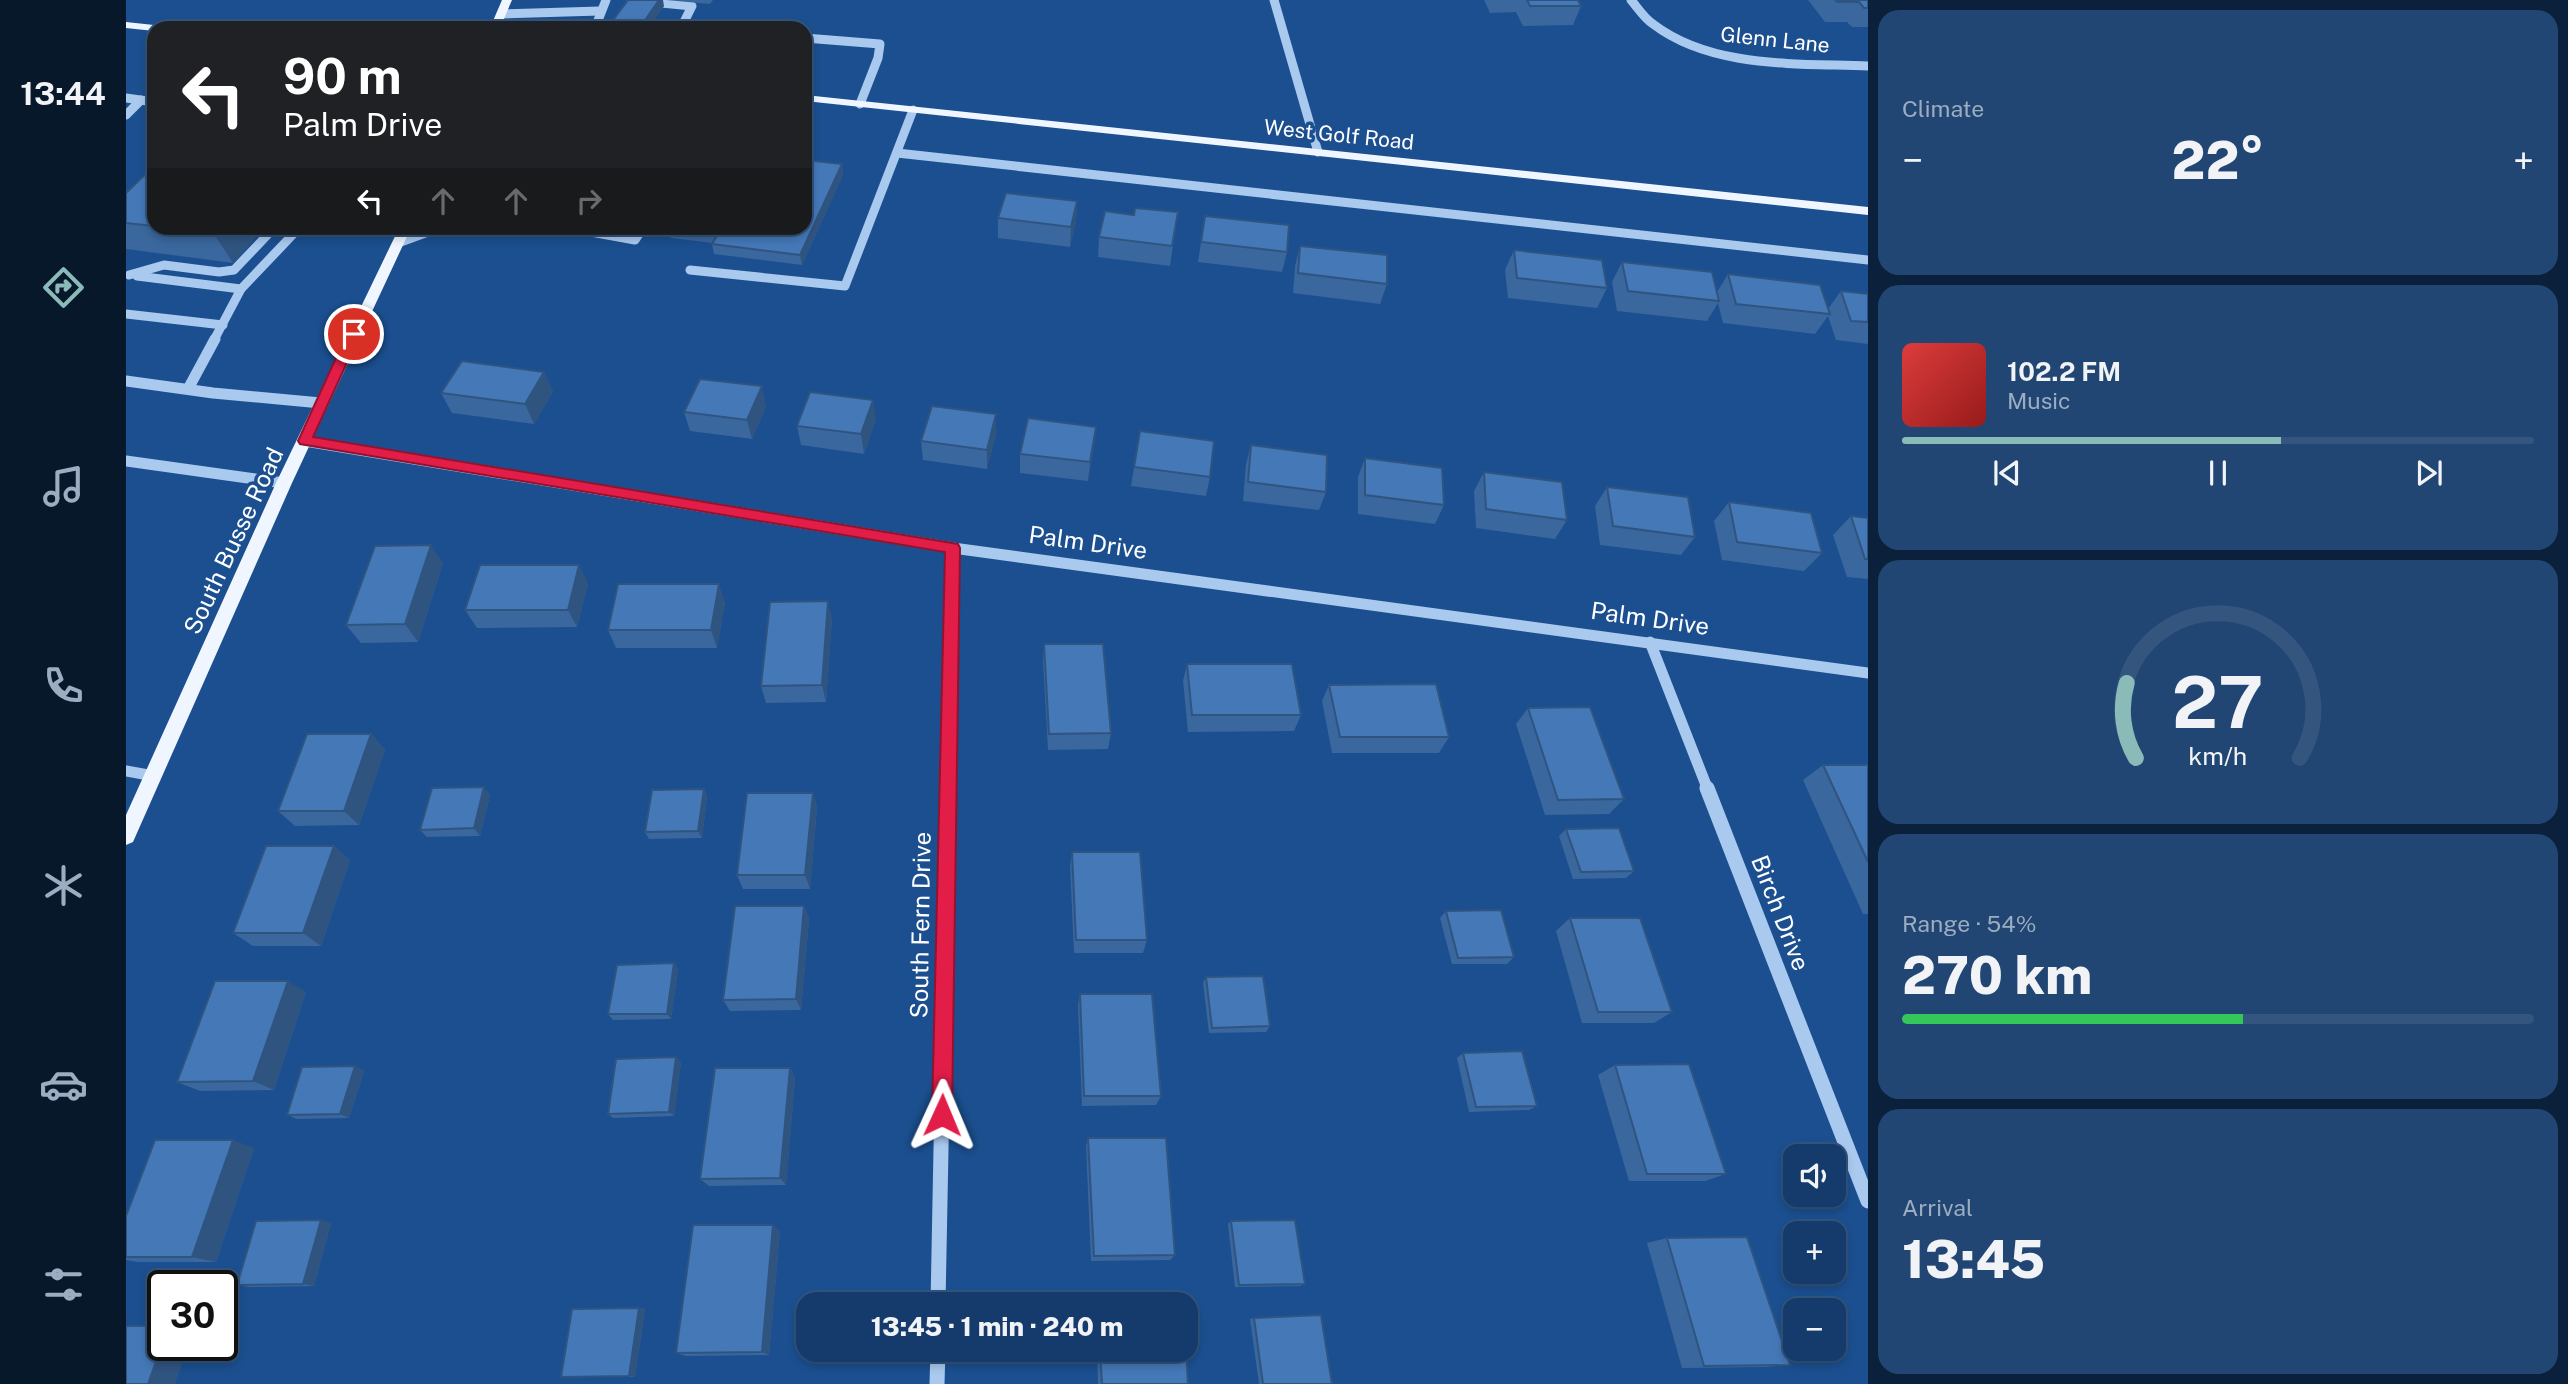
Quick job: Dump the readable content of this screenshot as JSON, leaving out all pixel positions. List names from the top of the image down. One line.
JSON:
{"streets":{"main road":["West Golf Road","South Busse Road"],"street":["Glenn Lane","Palm Drive","Birch Drive","South Fern Drive"]},"crossings":[["South Busse Road","Palm Drive"],["Palm Drive","Birch Drive"],["Palm Drive","South Fern Drive"]],"page":{"tabs":"13:44","tile":["Climate",["Range · 54%","270 km"],["Arrival","13:45"]],"turn":["90 m","Palm Drive"],"heat":["−","22°","+"],"song":["102.2 FM","Music"],"map_buttons":["+","−"],"limit":"30","trip":"13:45 · 1 min · 240 m","gauge":["27","km/h"]}}
